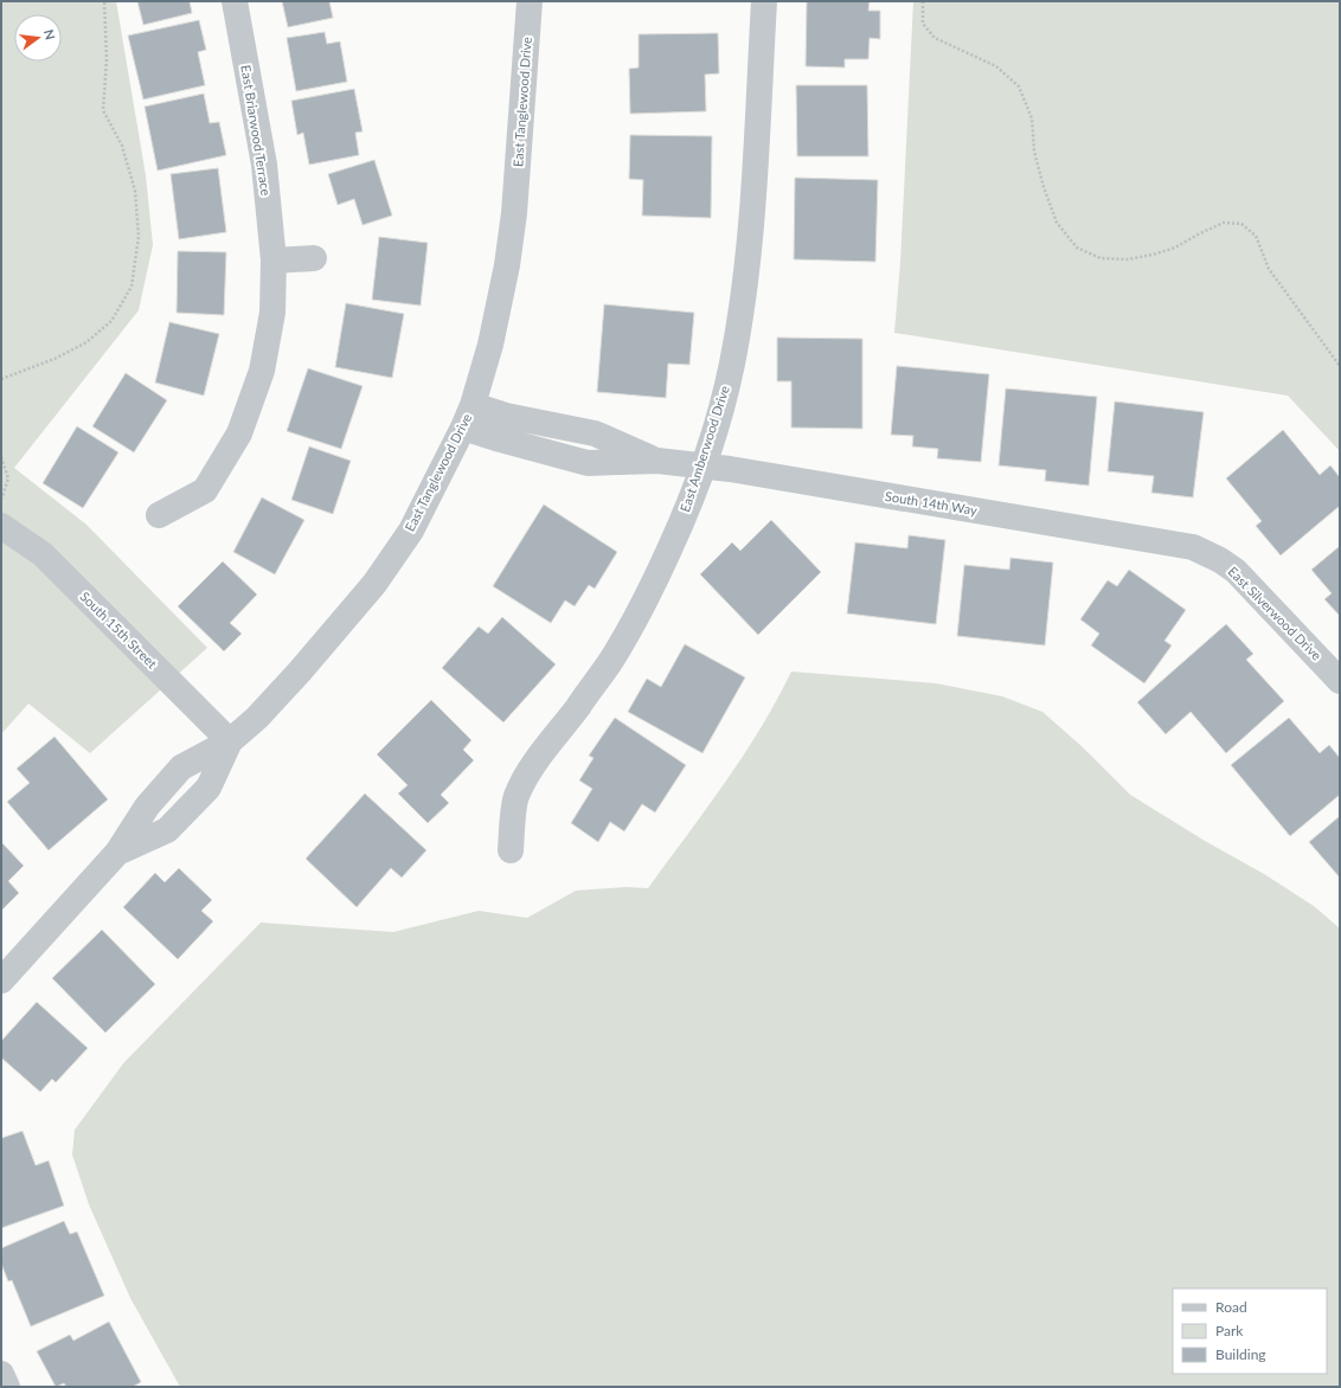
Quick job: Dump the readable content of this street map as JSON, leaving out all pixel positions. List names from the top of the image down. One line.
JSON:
{"streets":{"street":["East Tanglewood Drive","East Briarwood Terrace","East Amberwood Drive","South 14th Way","East Silverwood Drive","South 15th Street"]},"crossings":[["East Tanglewood Drive","South 14th Way"],["East Tanglewood Drive","South 15th Street"],["East Amberwood Drive","South 14th Way"],["South 14th Way","East Silverwood Drive"]],"legend":["Road","Park","Building"],"north":"right"}
